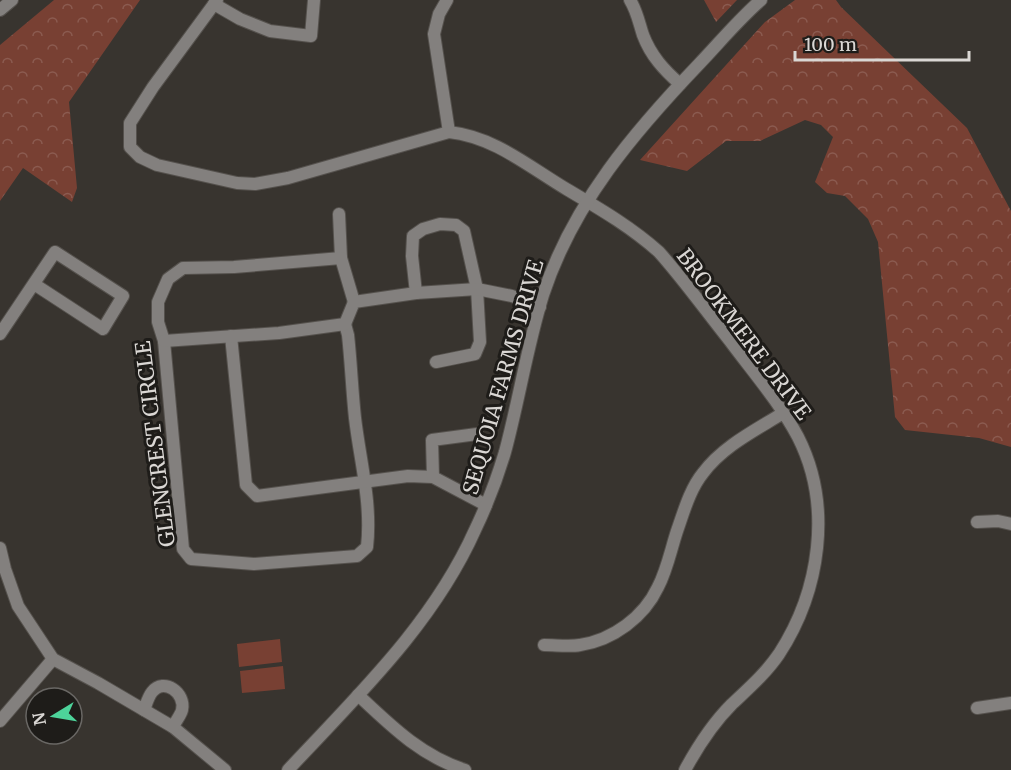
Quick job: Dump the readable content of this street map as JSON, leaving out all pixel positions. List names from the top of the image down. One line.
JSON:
{"streets":{"street":["BROOKMERE DRIVE","SEQUOIA FARMS DRIVE","GLENCREST CIRCLE"]},"crossings":[["BROOKMERE DRIVE","SEQUOIA FARMS DRIVE"]],"scale_bar":"100 m","north":"left"}
